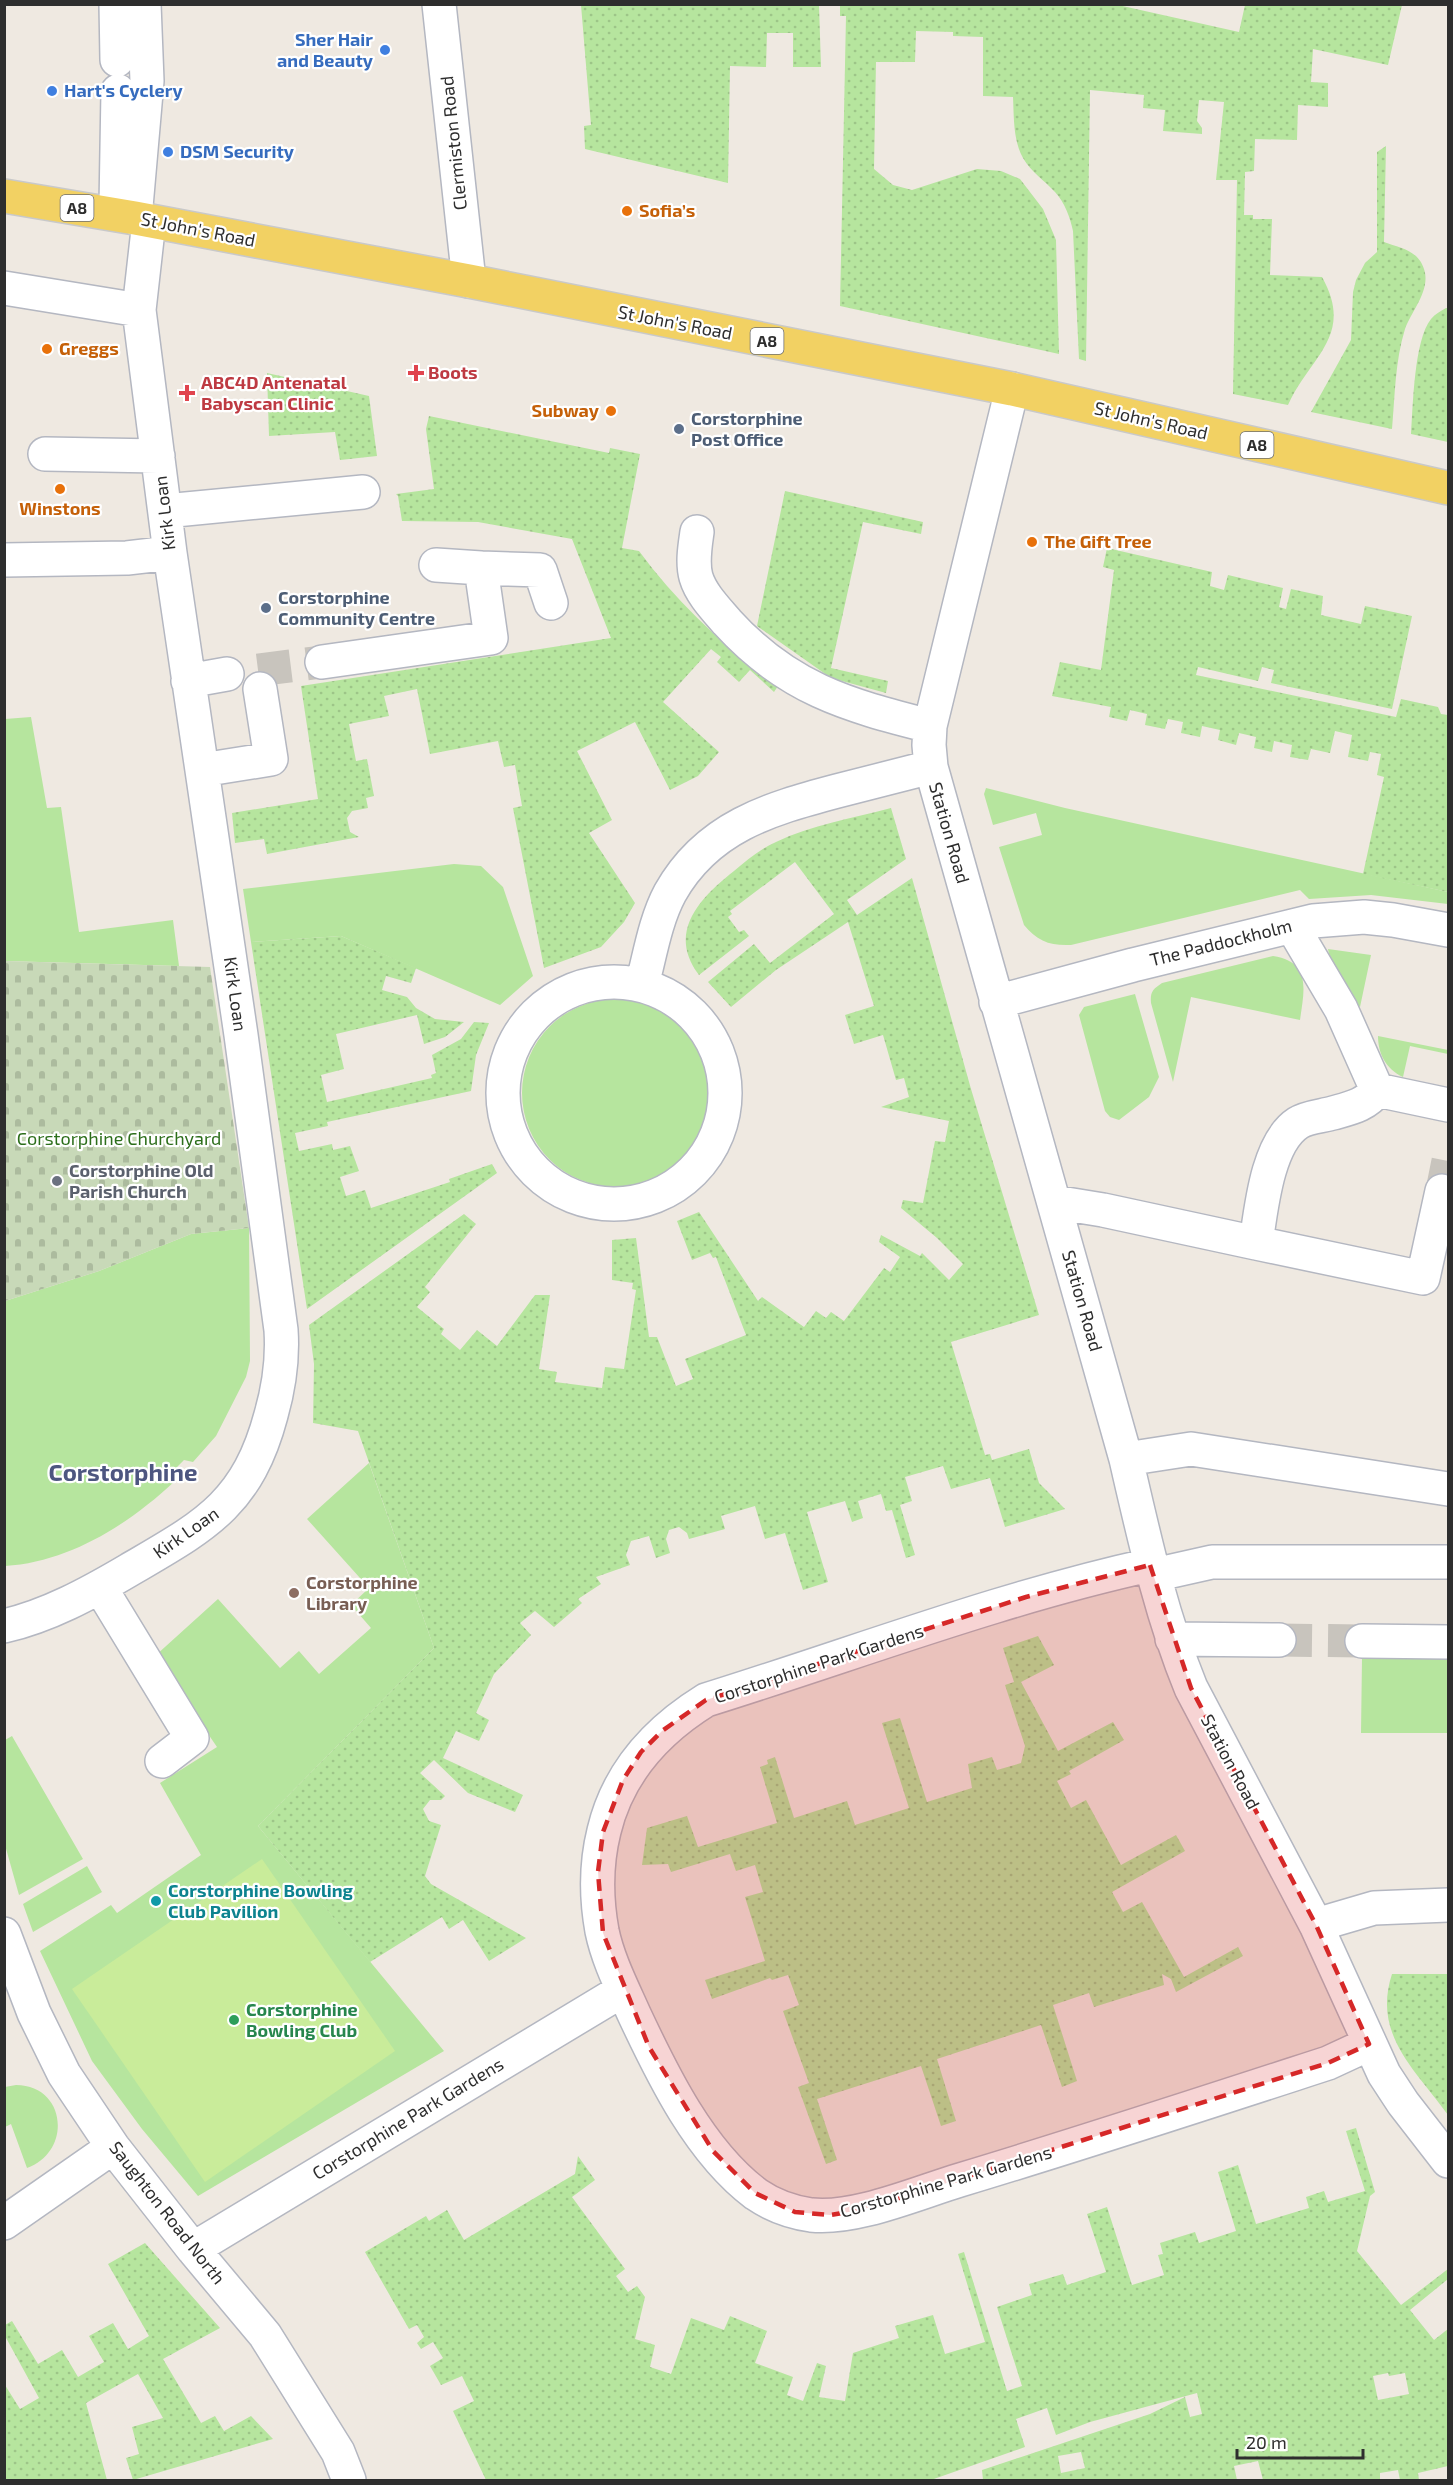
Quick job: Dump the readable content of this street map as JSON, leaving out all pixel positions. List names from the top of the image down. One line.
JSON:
{"streets":{"main road":["A8","St John's Road"],"street":["Clermiston Road","Kirk Loan","Station Road","The Paddockholm","Corstorphine Park Gardens","Saughton Road North"]},"crossings":[["Clermiston Road","St John's Road"],["St John's Road","Kirk Loan"],["St John's Road","Station Road"],["Station Road","The Paddockholm"],["Station Road","Corstorphine Park Gardens"],["Corstorphine Park Gardens","Saughton Road North"]],"districts":["Corstorphine"],"parks":["Corstorphine Churchyard"],"places":{"other":["Sher Hair and Beauty","Hart's Cyclery","DSM Security","Sofia’s","Greggs","Subway","Corstorphine Post Office","Winstons","The Gift Tree","Corstorphine Community Centre","Corstorphine Old Parish Church","Corstorphine Library","Corstorphine Bowling Club Pavilion","Corstorphine Bowling Club"],"health":["Boots","ABC4D Antenatal Babyscan Clinic"]},"scale_bar":"20 m"}
